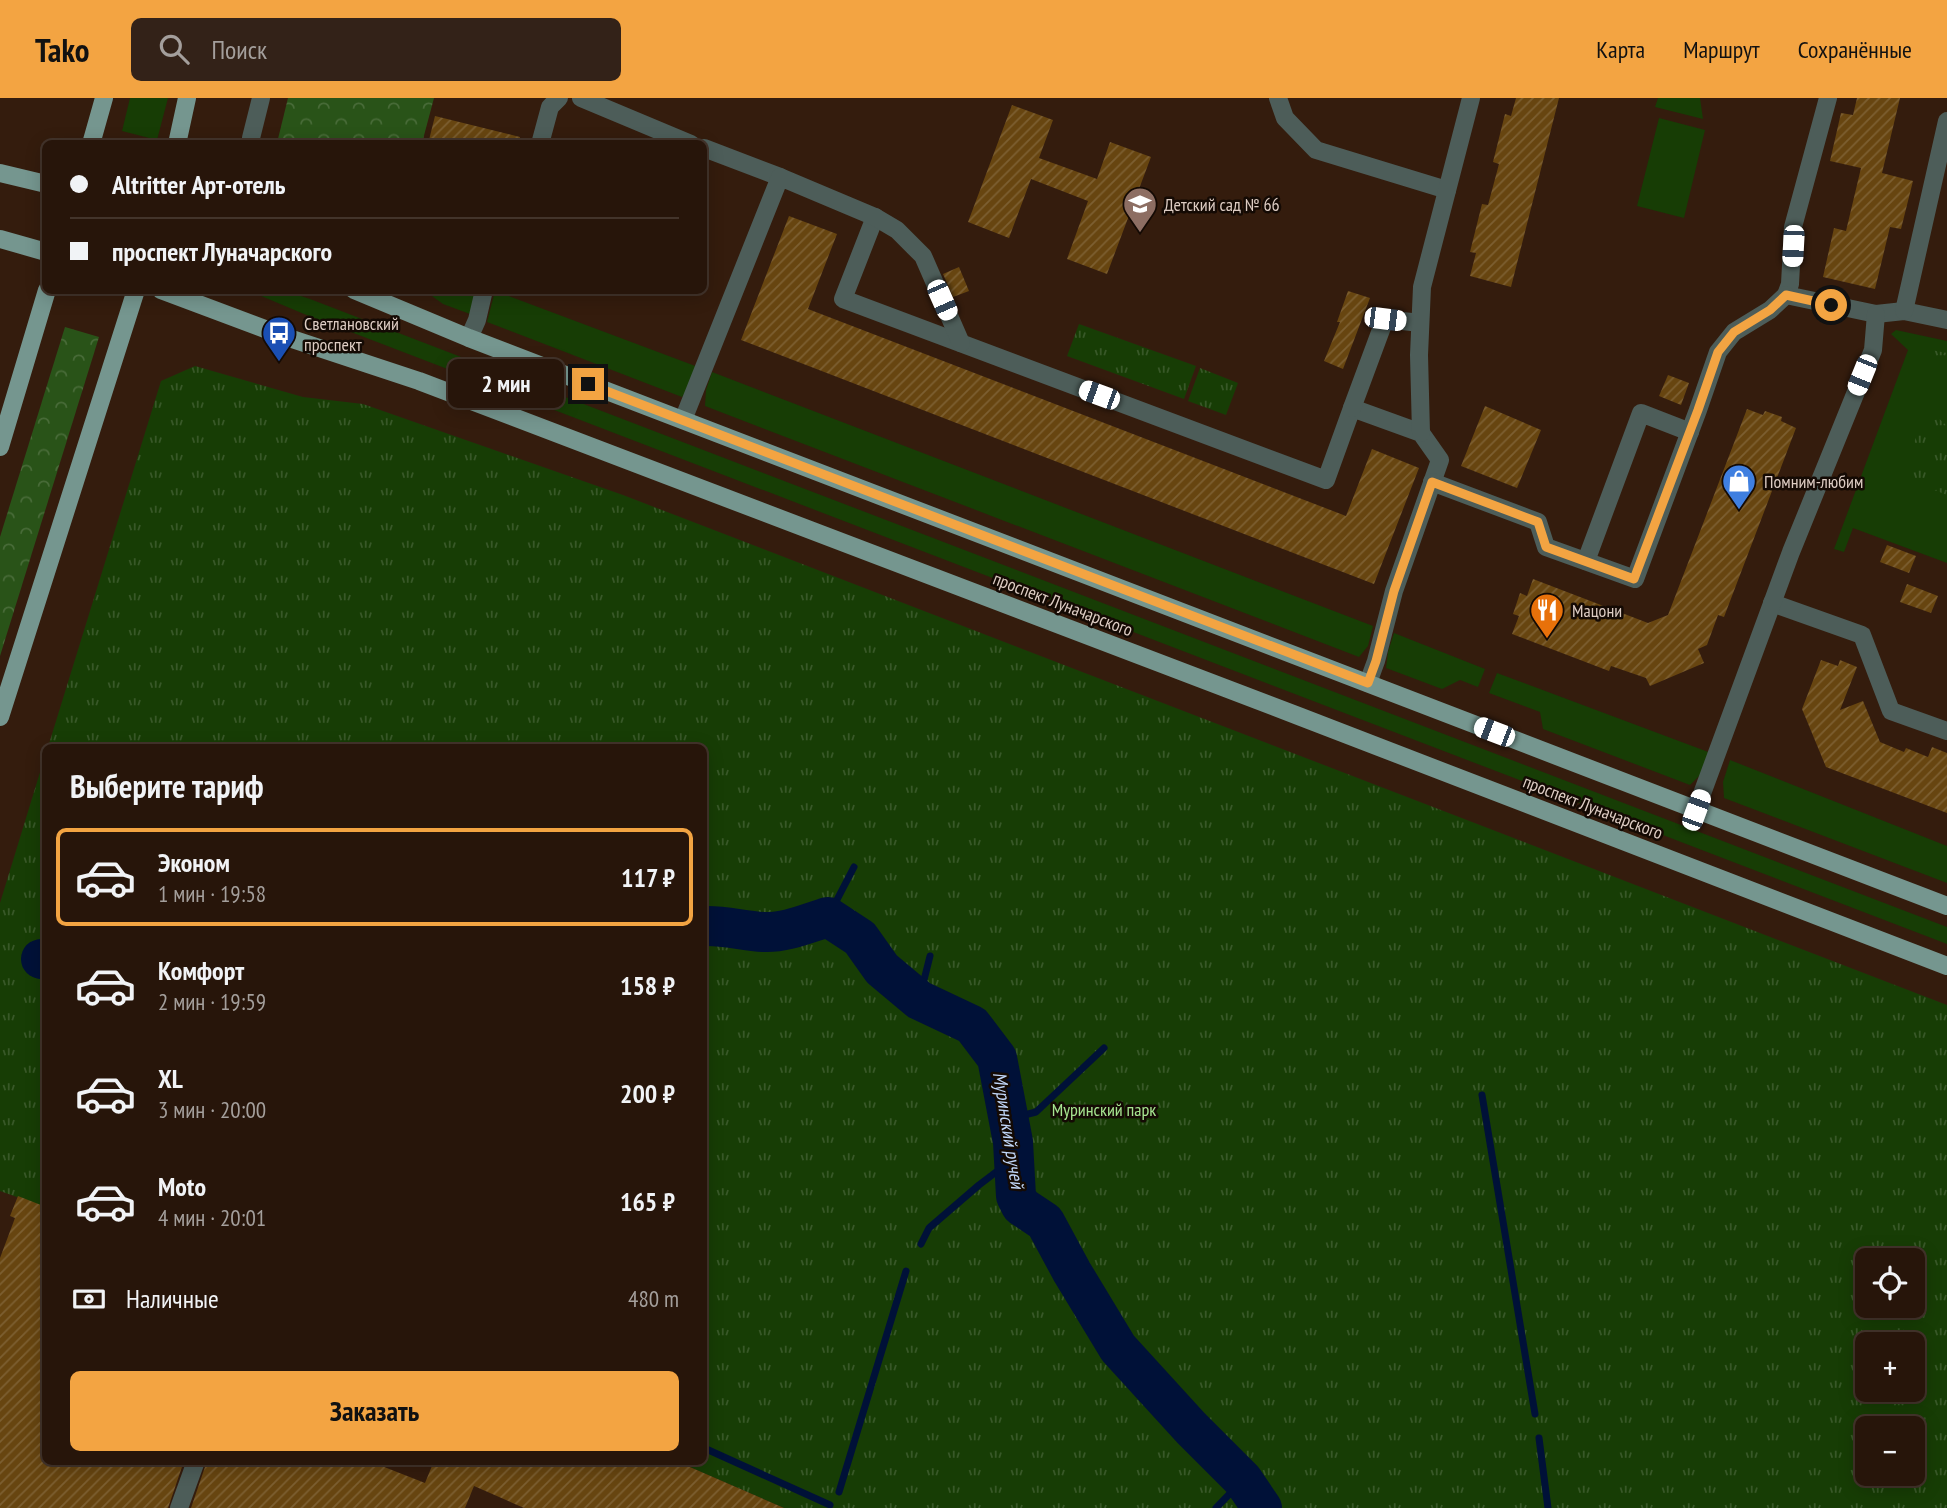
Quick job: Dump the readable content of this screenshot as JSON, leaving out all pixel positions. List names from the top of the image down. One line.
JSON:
{"streets":{"main road":["проспект Луначарского"]},"water":["Муринский ручей"],"parks":["Муринский парк"],"places":{"school or university":["Детский сад № 66"],"bus stop":["Светлановский проспект"],"shop":["Помним-любим"],"restaurant":["Мацони"]},"page":{"header":"Tako","search":"Поиск","nav":["Карта","Маршрут","Сохранённые"],"banner":["Altritter Арт-отель","проспект Луначарского"],"bubble":"2 мин","heading":"Выберите тариф","list":[{"name":"Эконом","note":"1 мин · 19:58","value":"117 ₽"},{"name":"Комфорт","note":"2 мин · 19:59","value":"158 ₽"},{"name":"XL","note":"3 мин · 20:00","value":"200 ₽"},{"name":"Moto","note":"4 мин · 20:01","value":"165 ₽"}],"map_buttons":["+","−"],"pay":["Наличные","480 m"],"buttons":"Заказать"}}
